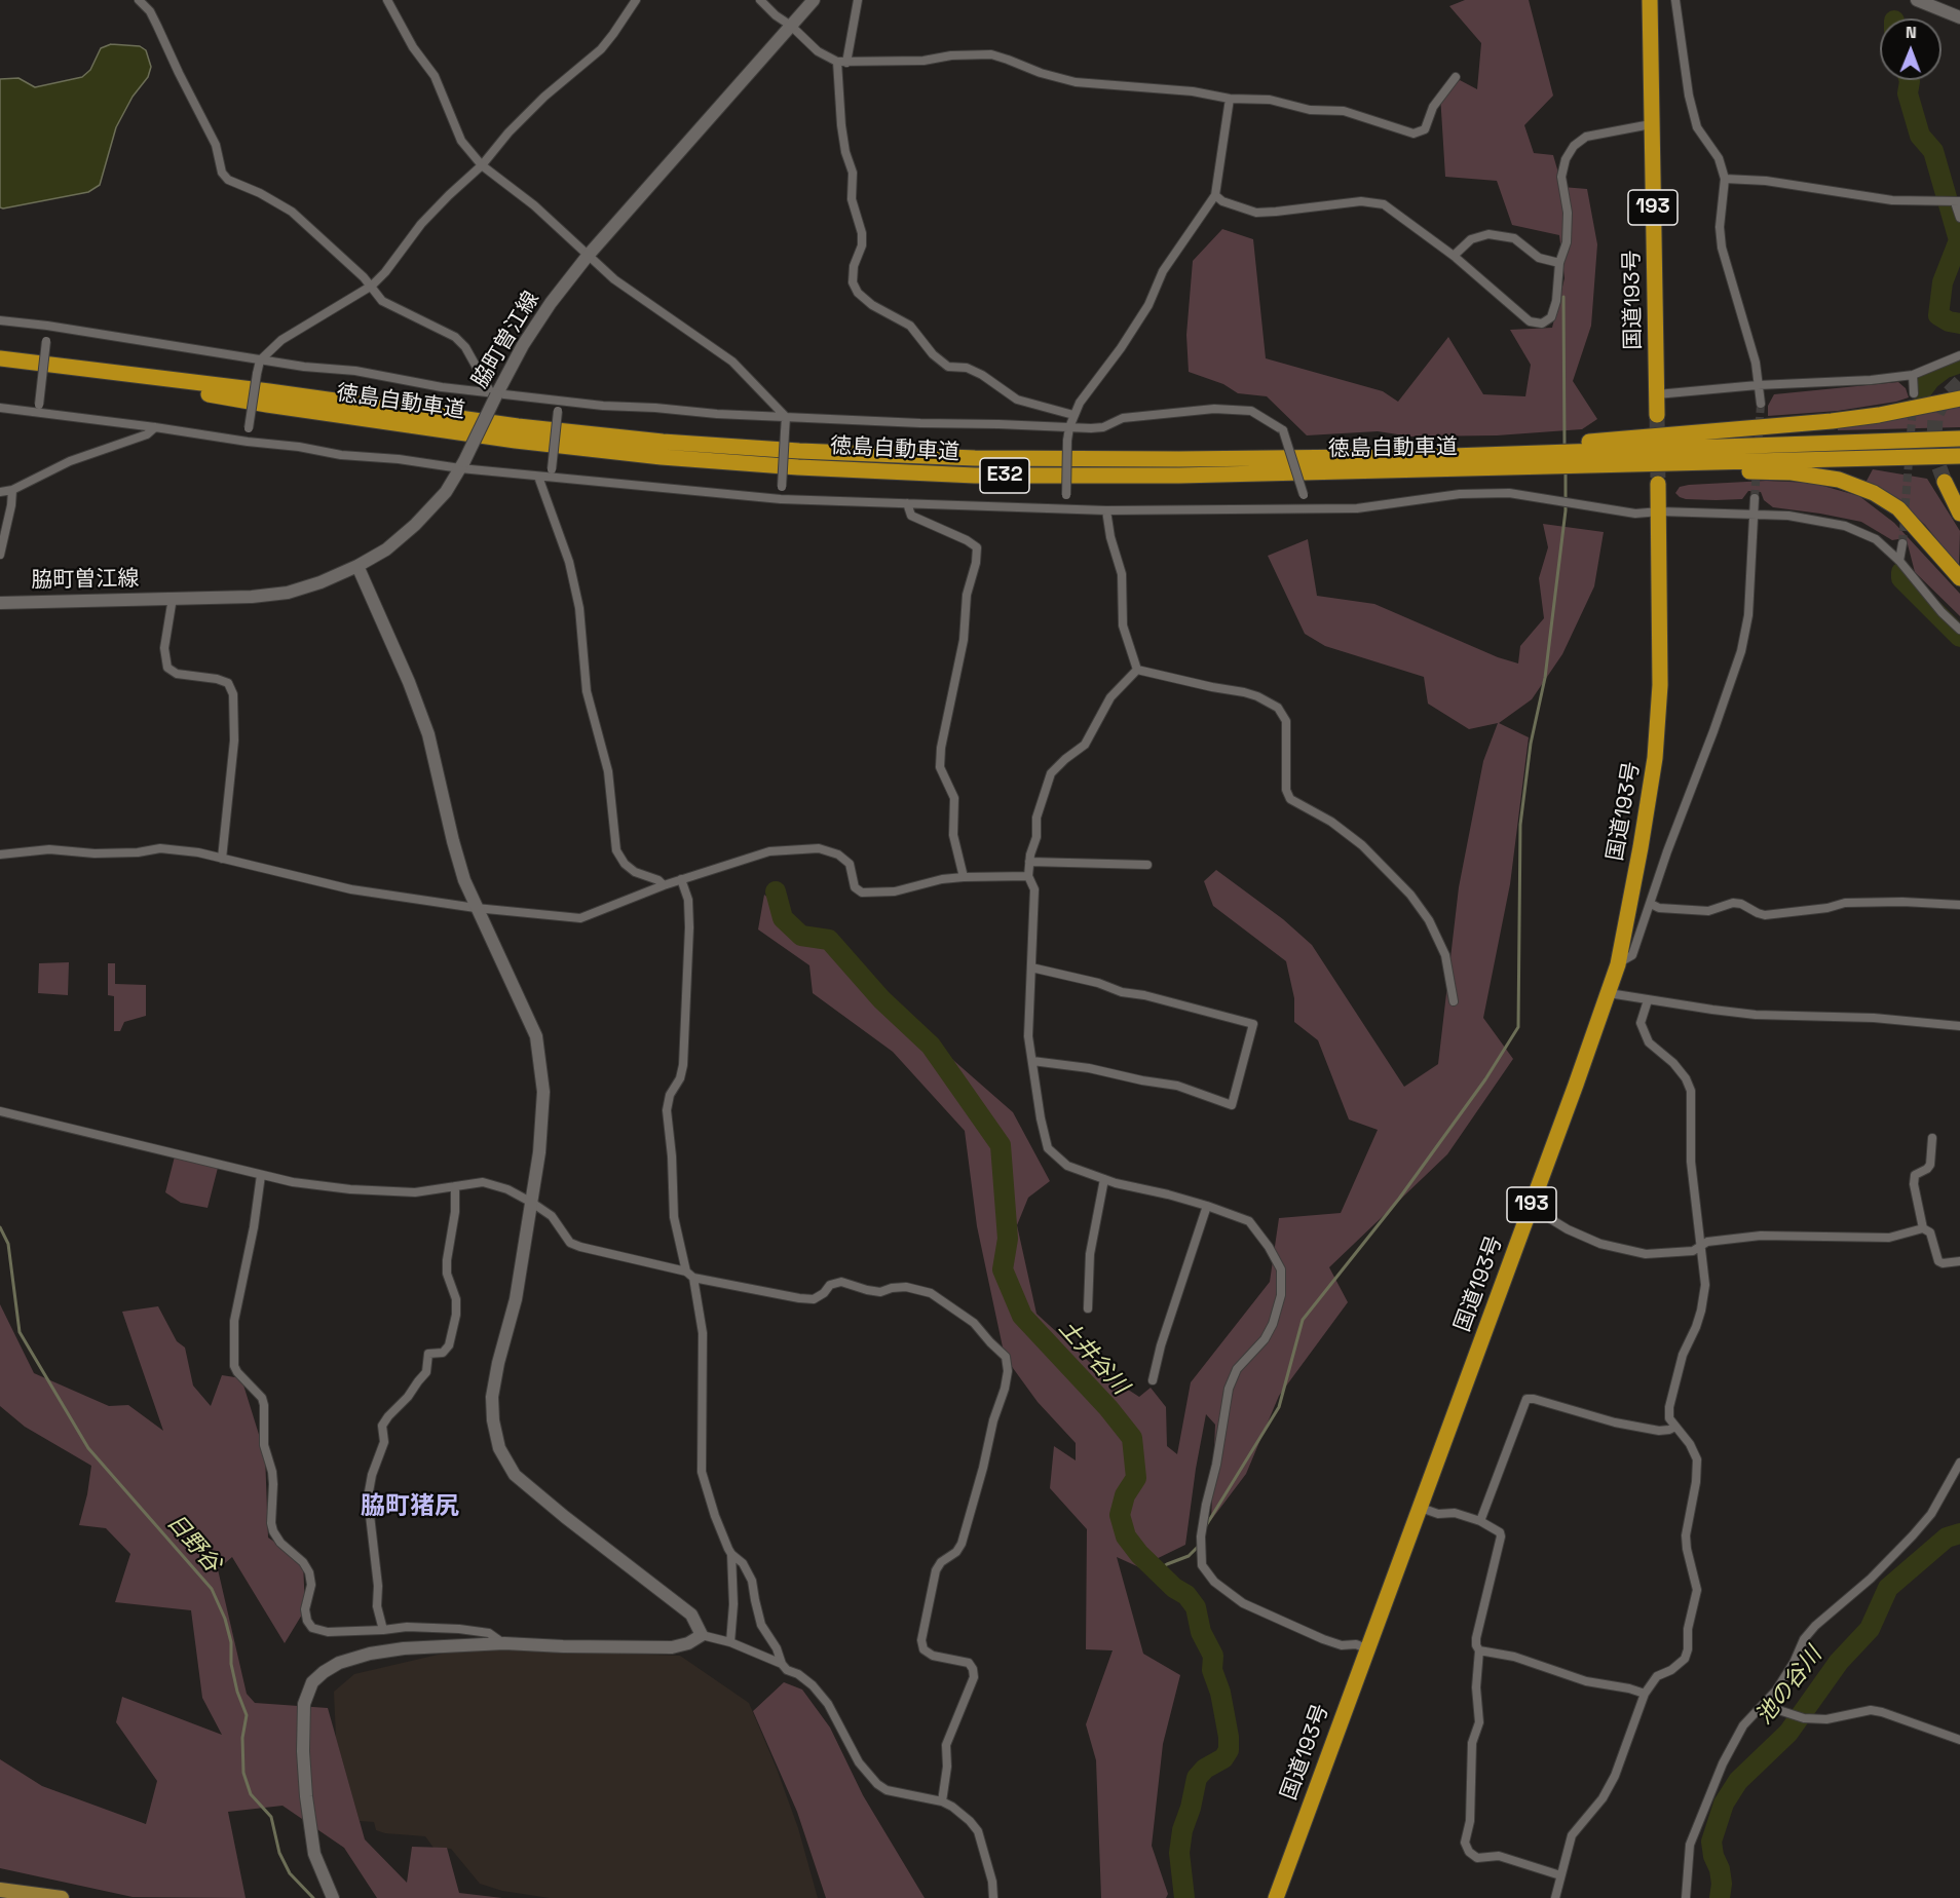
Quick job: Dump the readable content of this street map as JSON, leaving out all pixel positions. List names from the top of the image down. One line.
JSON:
{"streets":{"highway":["193","国道193号","徳島自動車道","E32"],"street":["脇町曽江線"]},"districts":["脇町猪尻"],"water":["土井谷川","日野谷","池の谷川"],"north":"top"}
